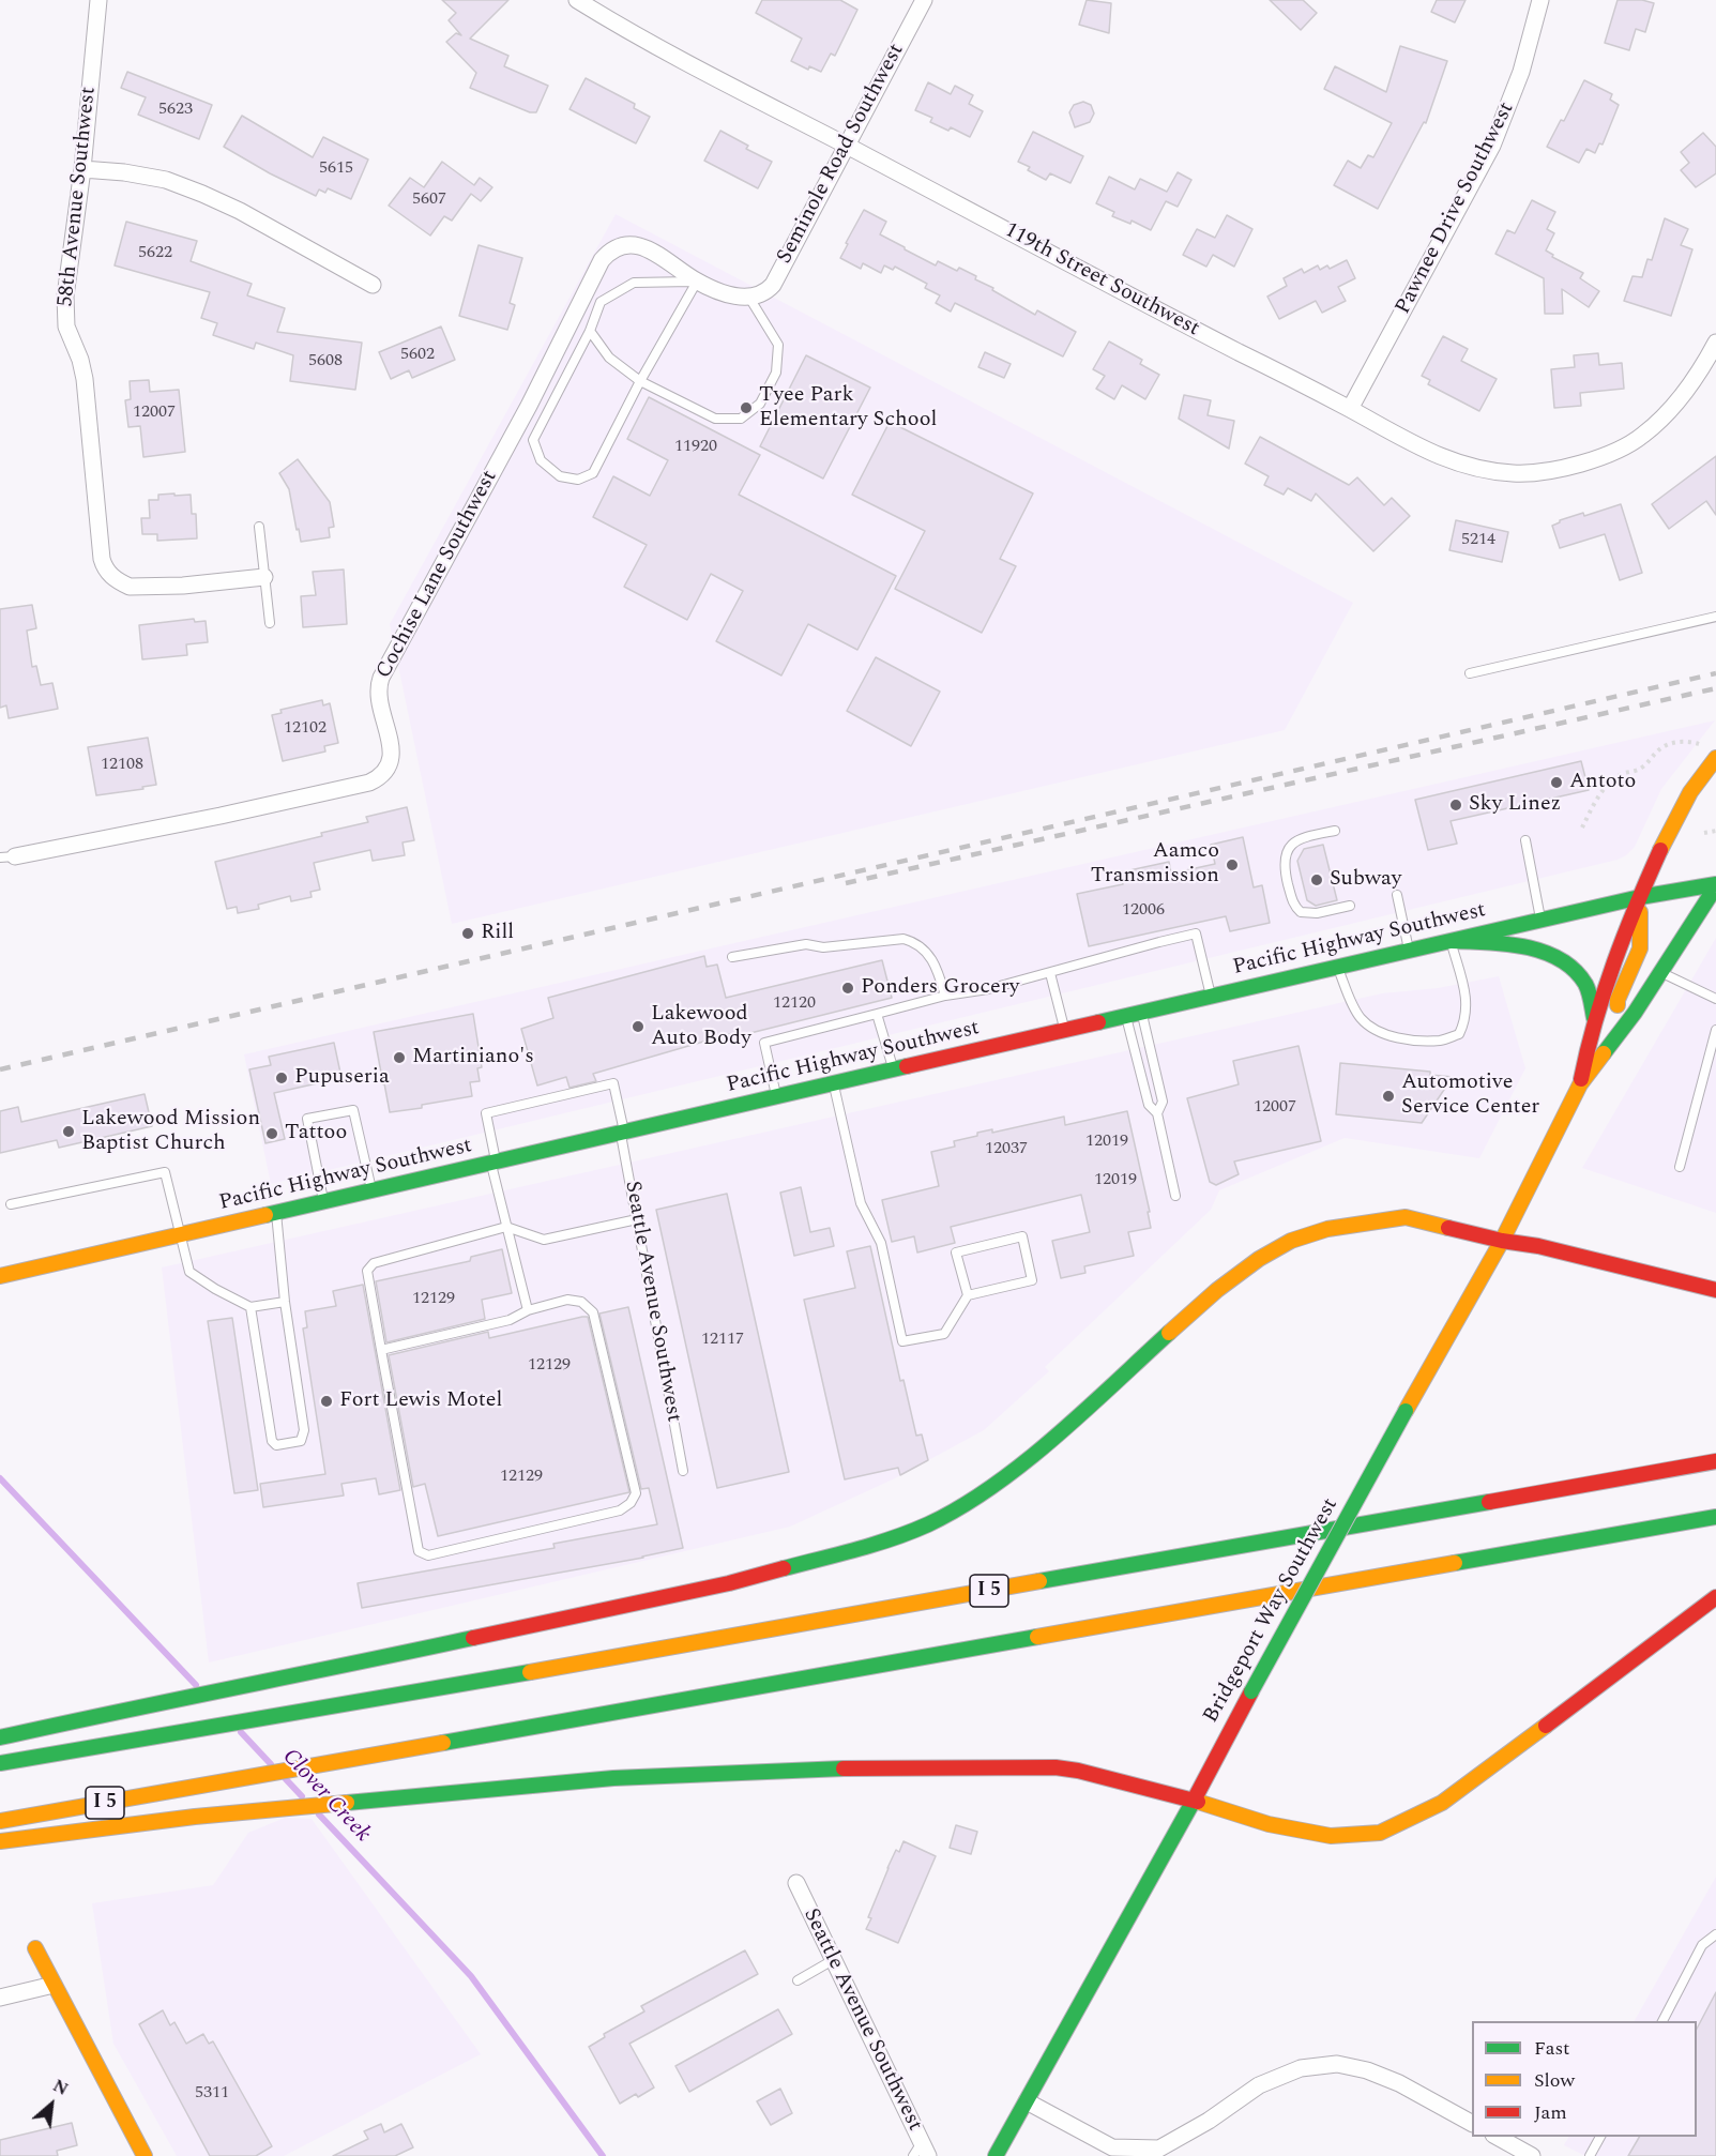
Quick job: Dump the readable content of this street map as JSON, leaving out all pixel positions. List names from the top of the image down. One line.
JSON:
{"streets":{"main road":["Pacific Highway Southwest","I 5","Bridgeport Way Southwest"],"street":["Seminole Road Southwest","58th Avenue Southwest","Pawnee Drive Southwest","119th Street Southwest","Cochise Lane Southwest","Seattle Avenue Southwest"]},"crossings":[["Seminole Road Southwest","119th Street Southwest"],["Seminole Road Southwest","Cochise Lane Southwest"],["Pawnee Drive Southwest","119th Street Southwest"],["Pacific Highway Southwest","Seattle Avenue Southwest"],["Pacific Highway Southwest","Bridgeport Way Southwest"]],"water":["Clover Creek"],"places":["Tyee Park Elementary School","Antoto","Sky Linez","Aamco Transmission","Subway","Rill","Ponders Grocery","Lakewood Auto Body","Martiniano's","Pupuseria","Automotive Service Center","Lakewood Mission Baptist Church","Tattoo","Fort Lewis Motel"],"house_numbers":["5623","5615","5607","5622","5602","5608","12007","11920","5214","12102","12108","12006","12120","12007","12019","12037","12019","12129","12117","12129","12129","5311"],"legend":["Fast","Slow","Jam"],"north":"top right"}
